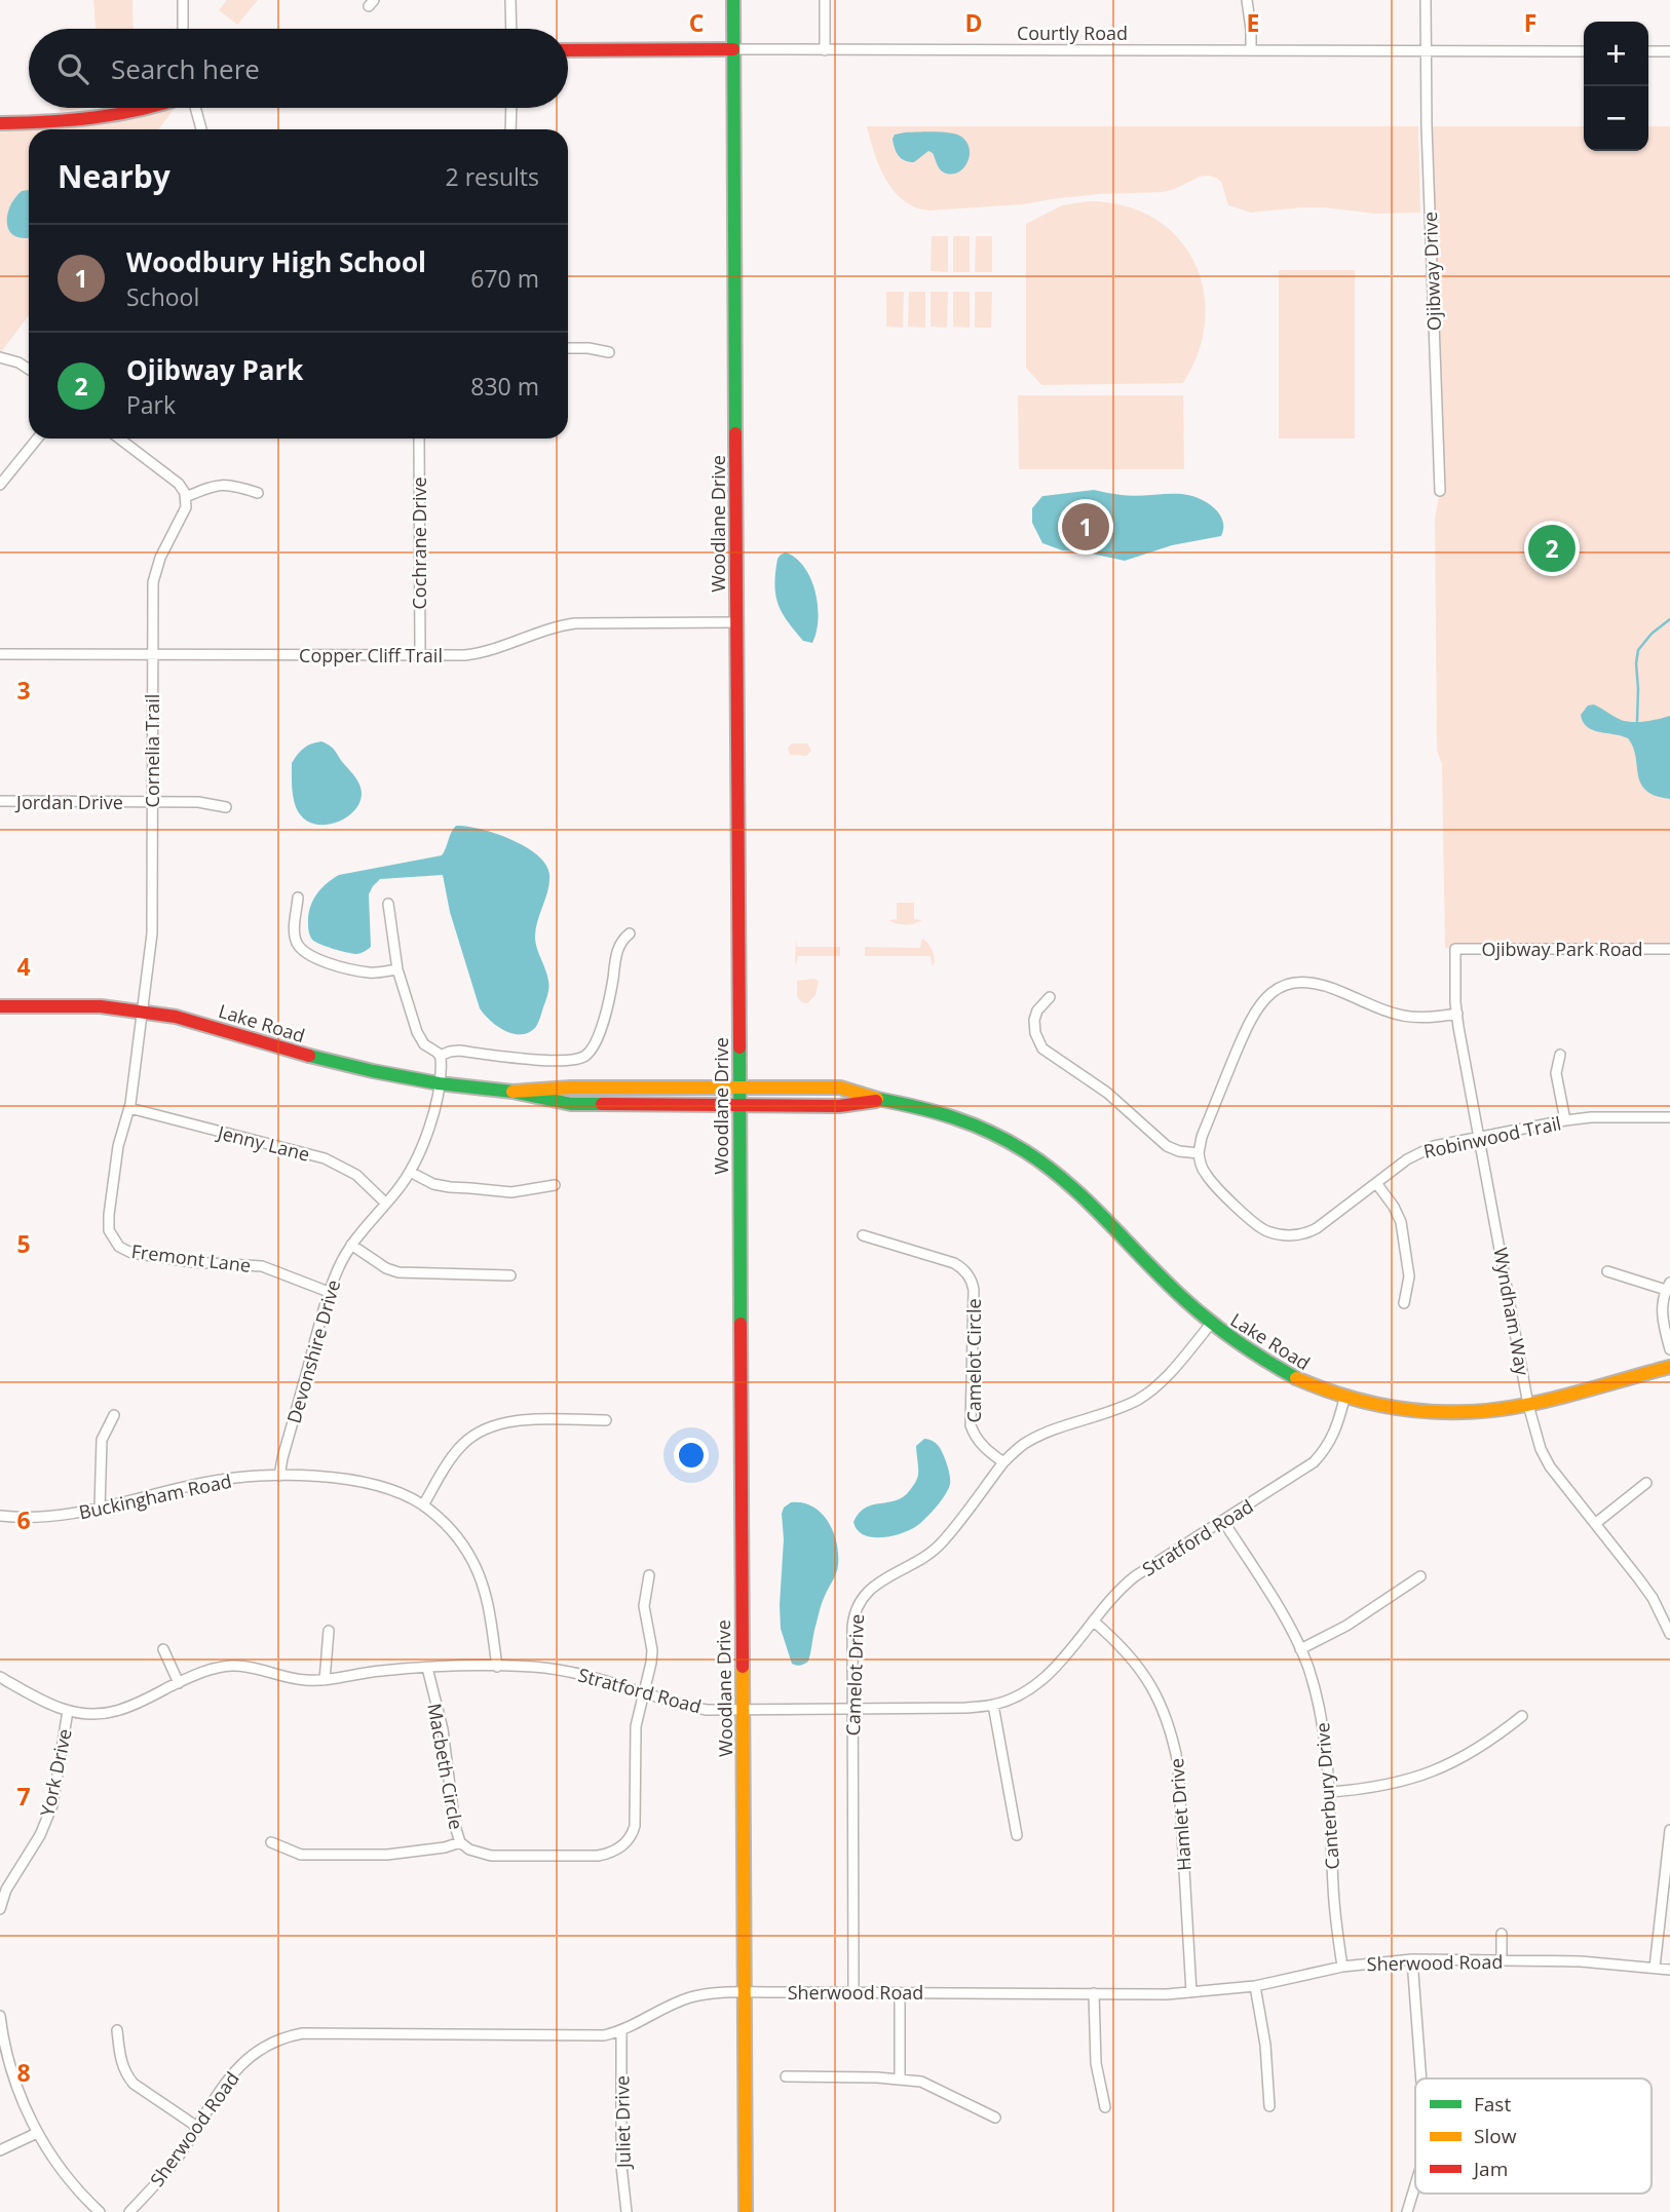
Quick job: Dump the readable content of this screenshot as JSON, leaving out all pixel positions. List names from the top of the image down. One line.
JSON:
{"streets":{"street":["Courtly Road","Ojibway Drive","Woodlane Drive","Cochrane Drive","Copper Cliff Trail","Cornelia Trail","Jordan Drive","Ojibway Park Road","Lake Road","Robinwood Trail","Jenny Lane","Fremont Lane","Wyndham Way","Devonshire Drive","Camelot Circle","Buckingham Road","Stratford Road","Camelot Drive","Macbeth Circle","York Drive","Canterbury Drive","Hamlet Drive","Sherwood Road","Juliet Drive"]},"crossings":[["Courtly Road","Ojibway Drive"],["Courtly Road","Woodlane Drive"],["Woodlane Drive","Copper Cliff Trail"],["Woodlane Drive","Lake Road"],["Woodlane Drive","Stratford Road"],["Woodlane Drive","Sherwood Road"],["Cochrane Drive","Copper Cliff Trail"],["Copper Cliff Trail","Cornelia Trail"],["Cornelia Trail","Jordan Drive"],["Cornelia Trail","Lake Road"],["Cornelia Trail","Fremont Lane"],["Ojibway Park Road","Wyndham Way"],["Lake Road","Fremont Lane"],["Lake Road","Wyndham Way"],["Lake Road","Devonshire Drive"],["Lake Road","Stratford Road"],["Lake Road","Camelot Drive"],["Robinwood Trail","Wyndham Way"],["Jenny Lane","Fremont Lane"],["Jenny Lane","Devonshire Drive"],["Fremont Lane","Devonshire Drive"],["Devonshire Drive","Buckingham Road"],["Camelot Circle","Camelot Drive"],["Buckingham Road","Stratford Road"],["Stratford Road","Camelot Drive"],["Stratford Road","Macbeth Circle"],["Stratford Road","York Drive"],["Stratford Road","Canterbury Drive"],["Stratford Road","Hamlet Drive"],["Camelot Drive","Sherwood Road"],["Canterbury Drive","Sherwood Road"],["Hamlet Drive","Sherwood Road"],["Sherwood Road","Juliet Drive"]],"legend":["Fast","Slow","Jam"],"page":{"map_buttons":["+","−"],"search":"Search here","heading":["Nearby","2 results"],"list":[{"mark":"1","name":"Woodbury High School","note":"School","value":"670 m"},{"mark":"2","name":"Ojibway Park","note":"Park","value":"830 m"}],"pins":["1","2"]},"grid":{"columns":["C","D","E","F"],"rows":["3","4","5","6","7","8"]}}
